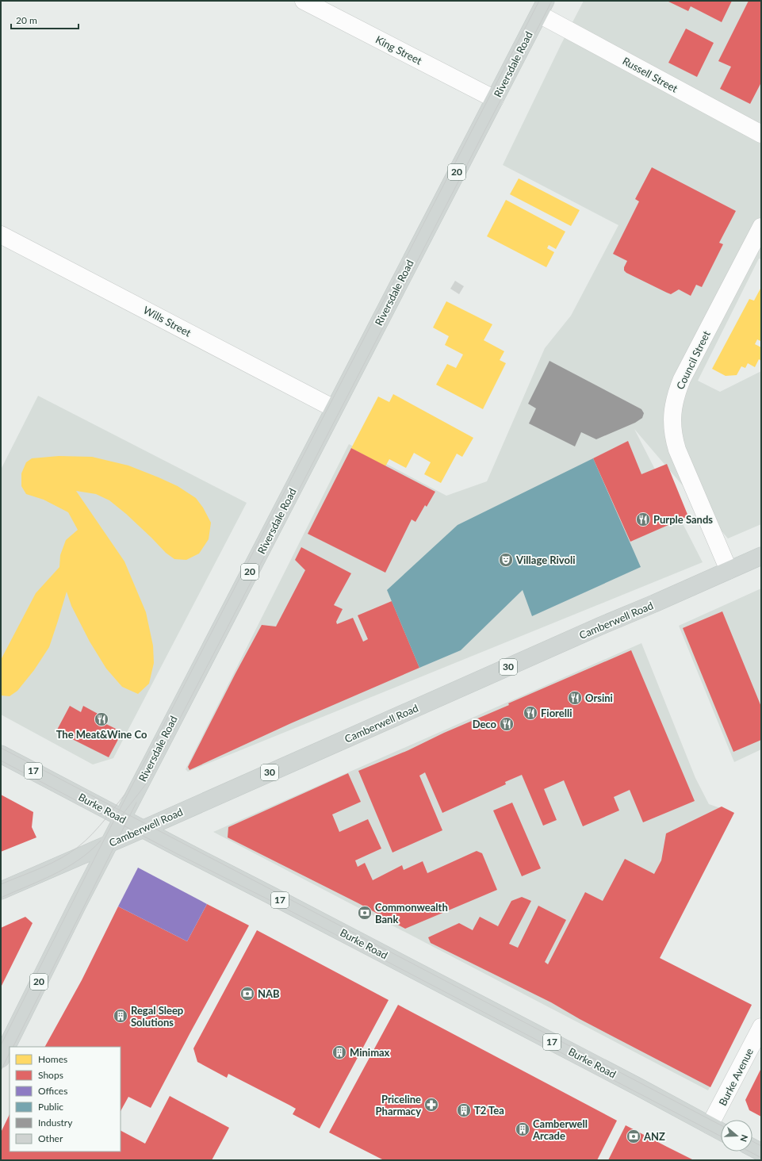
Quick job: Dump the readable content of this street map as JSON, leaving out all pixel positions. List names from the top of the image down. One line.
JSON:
{"streets":{"main road":["Riversdale Road","20","Camberwell Road","30","17","Burke Road"],"street":["King Street","Russell Street","Wills Street","Council Street","Burke Avenue"]},"crossings":[["King Street","Riversdale Road"],["Riversdale Road","Russell Street"],["Riversdale Road","Wills Street"],["Riversdale Road","Camberwell Road"],["Riversdale Road","Burke Road"],["Council Street","Camberwell Road"],["Camberwell Road","Burke Road"],["Burke Road","Burke Avenue"]],"places":{"restaurant":["Purple Sands","Orsini","Fiorelli","The Meat&Wine Co","Deco"],"theatre":["Village Rivoli"],"bank":["Commonwealth Bank","NAB","ANZ"],"building":["Regal Sleep Solutions","Minimax","T2 Tea","Camberwell Arcade"],"pharmacy":["Priceline Pharmacy"]},"legend":["Homes","Shops","Offices","Public","Industry","Other"],"scale_bar":"20 m","north":"right"}
